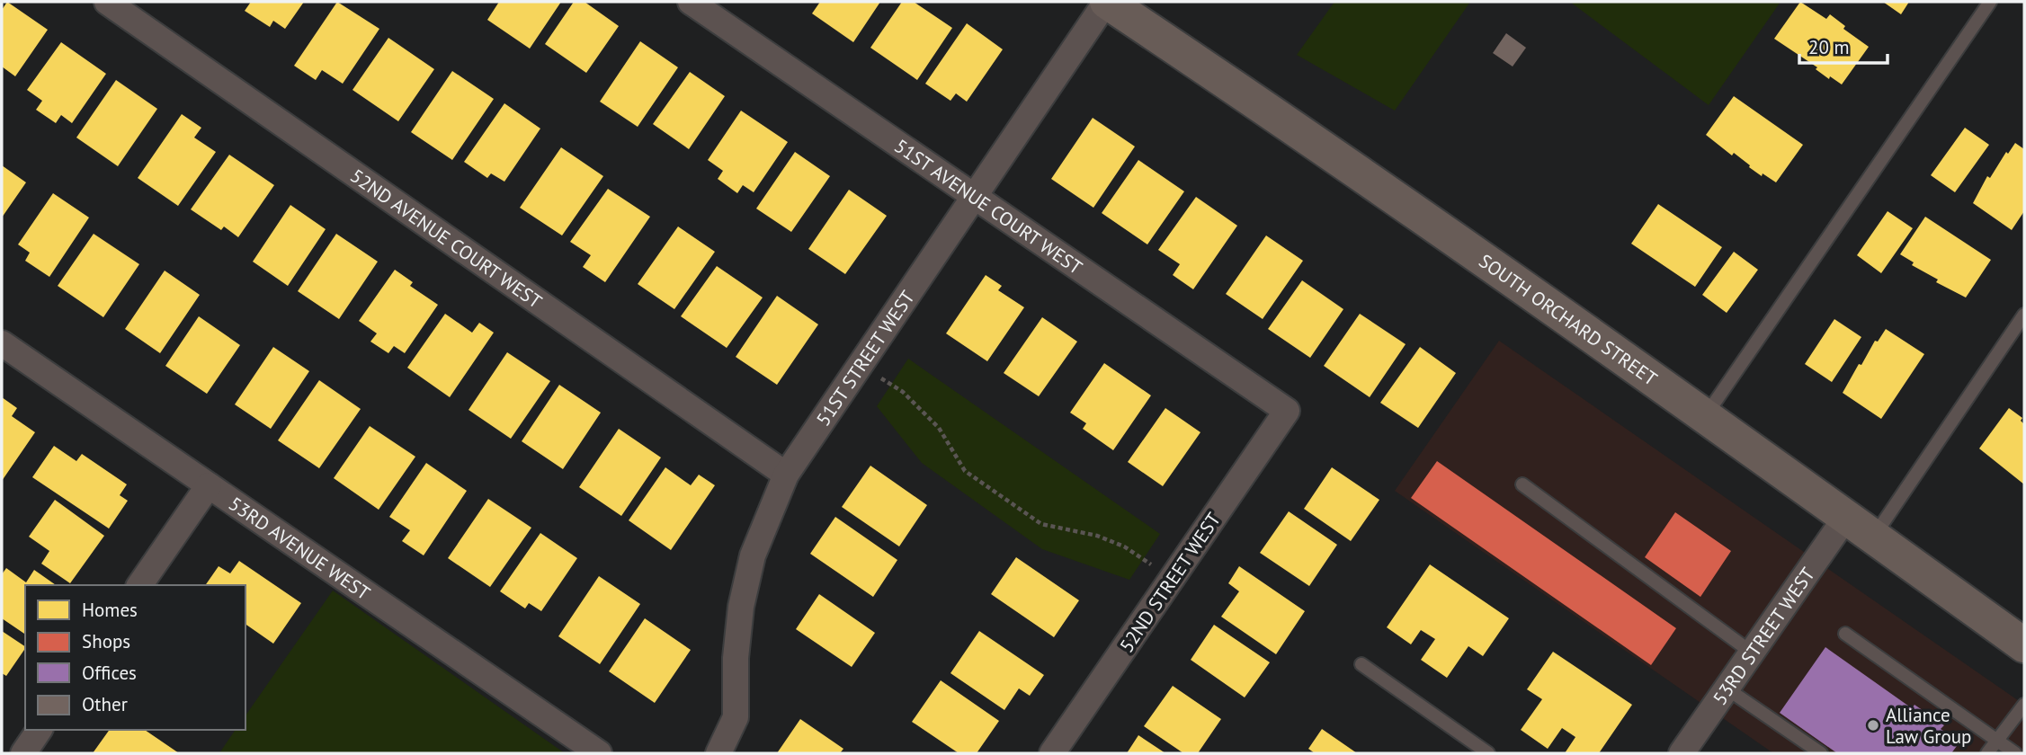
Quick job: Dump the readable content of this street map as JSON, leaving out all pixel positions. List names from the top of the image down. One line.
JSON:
{"streets":{"main road":["SOUTH ORCHARD STREET"],"street":["51ST AVENUE COURT WEST","52ND AVENUE COURT WEST","51ST STREET WEST","53RD AVENUE WEST","52ND STREET WEST","53RD STREET WEST"]},"crossings":[["51ST AVENUE COURT WEST","51ST STREET WEST"],["51ST AVENUE COURT WEST","52ND STREET WEST"],["52ND AVENUE COURT WEST","51ST STREET WEST"],["SOUTH ORCHARD STREET","51ST STREET WEST"],["SOUTH ORCHARD STREET","53RD STREET WEST"]],"places":["Alliance Law Group"],"legend":["Homes","Shops","Offices","Other"],"scale_bar":"20 m"}
